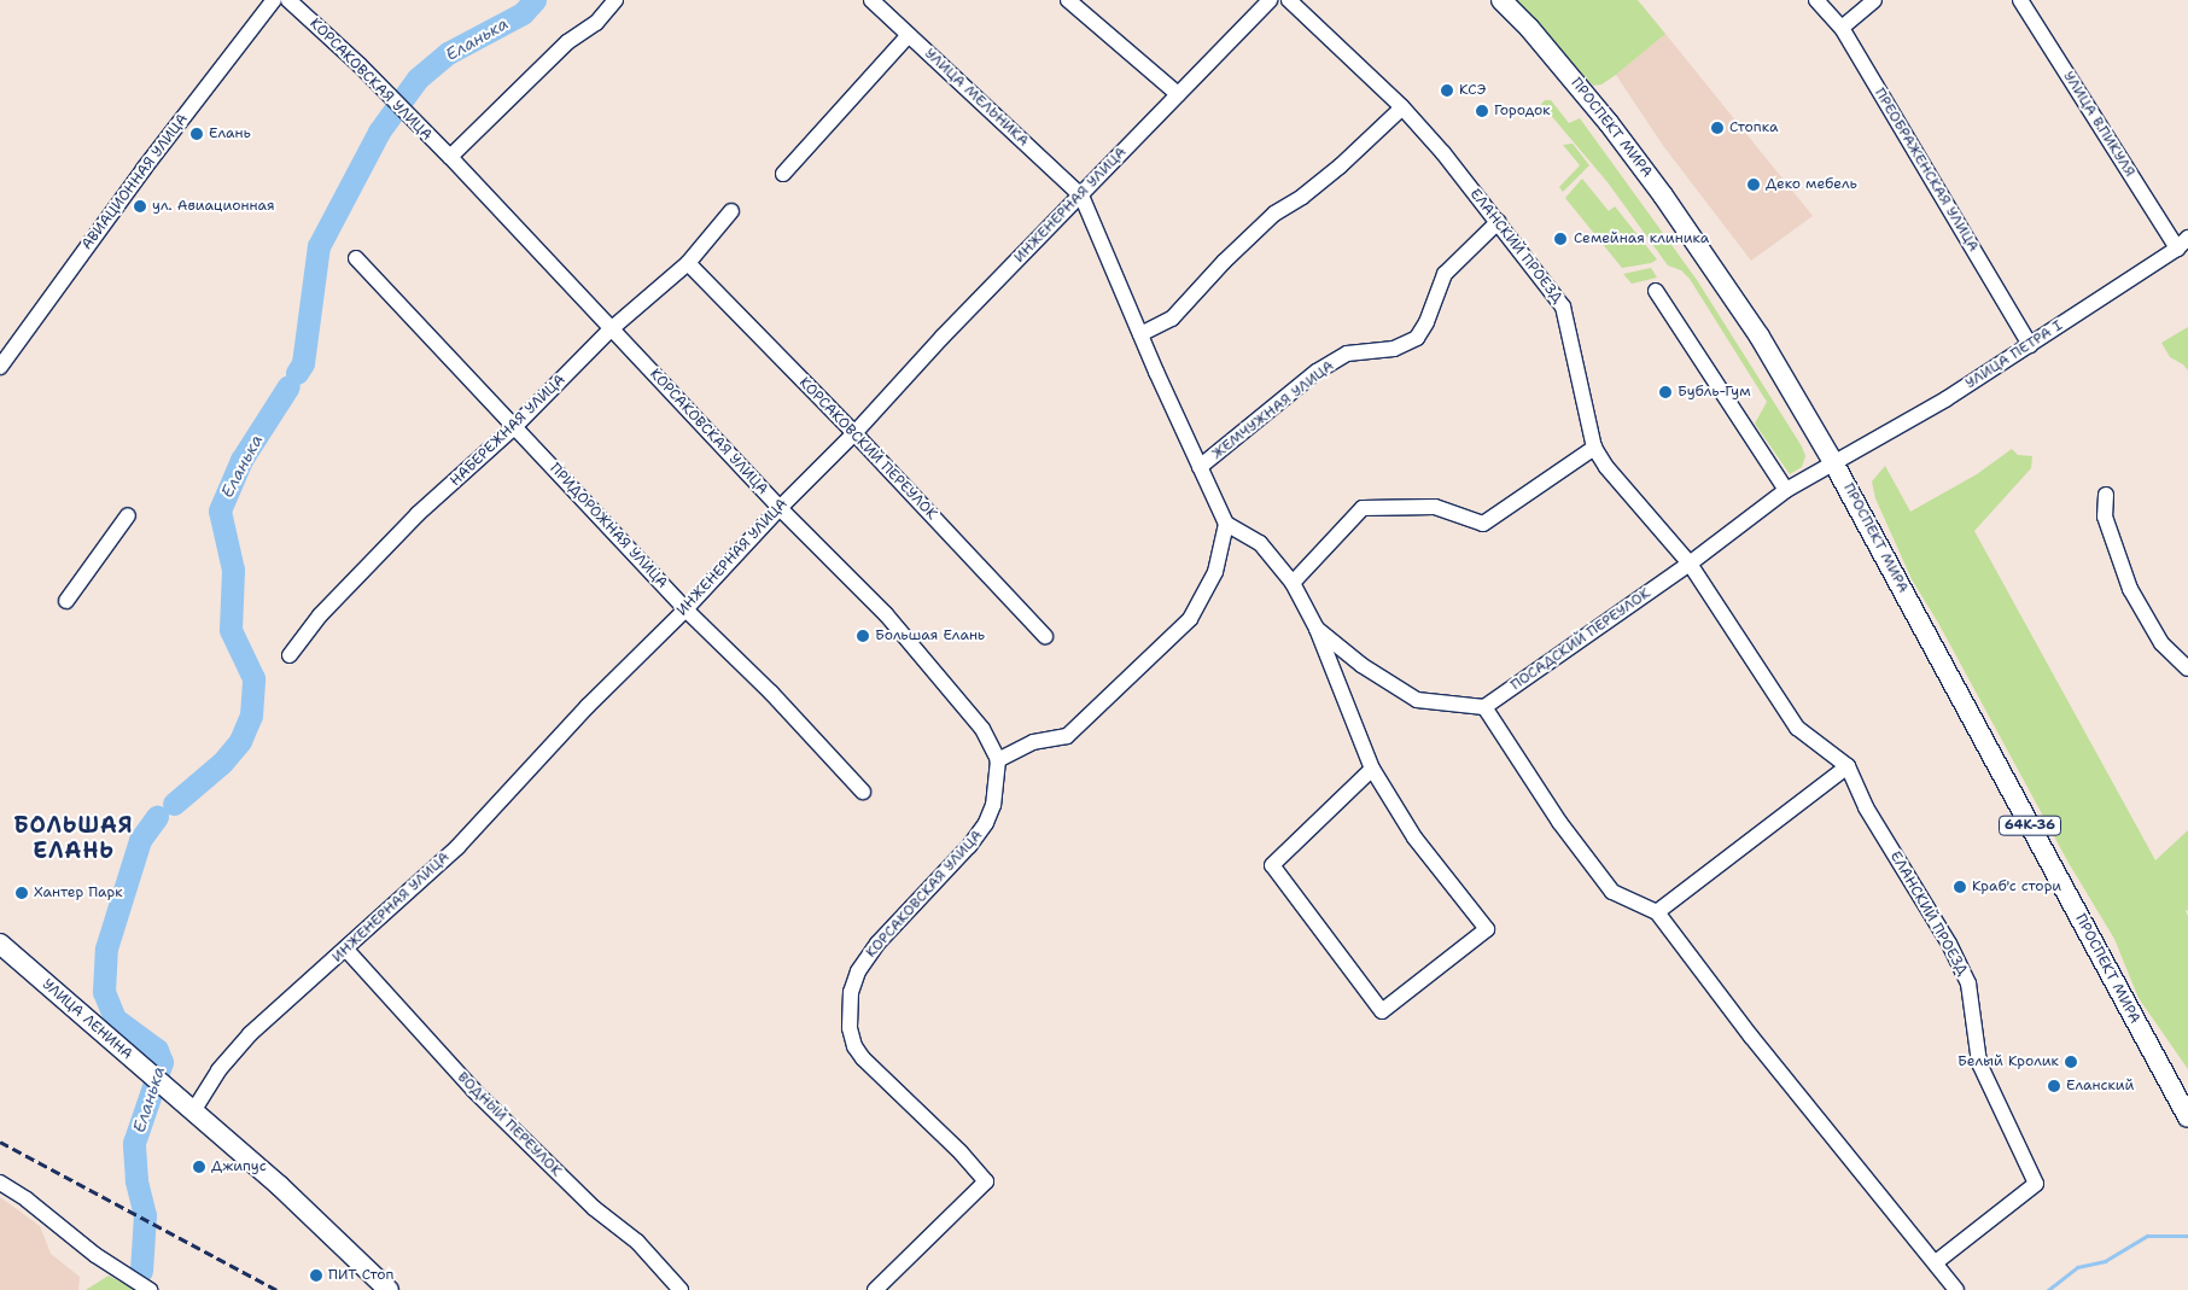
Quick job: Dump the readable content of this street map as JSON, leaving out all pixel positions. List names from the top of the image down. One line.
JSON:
{"streets":{"main road":["ПРОСПЕКТ МИРА","64К-36","УЛИЦА ЛЕНИНА"],"street":["КОРСАКОВСКАЯ УЛИЦА","УЛИЦА МЕЛЬНИКА","УЛИЦА В.ПИКУЛЯ","ПРЕОБРАЖЕНСКАЯ УЛИЦА","АВИАЦИОННАЯ УЛИЦА","ИНЖЕНЕРНАЯ УЛИЦА","ЕЛАНСКИЙ ПРОЕЗД","УЛИЦА ПЕТРА I","ЖЕМЧУЖНАЯ УЛИЦА","НАБЕРЕЖНАЯ УЛИЦА","КОРСАКОВСКИЙ ПЕРЕУЛОК","ПРИДОРОЖНАЯ УЛИЦА","ПОСАДСКИЙ ПЕРЕУЛОК","ВОДНЫЙ ПЕРЕУЛОК"]},"crossings":[["КОРСАКОВСКАЯ УЛИЦА","ИНЖЕНЕРНАЯ УЛИЦА"],["КОРСАКОВСКАЯ УЛИЦА","НАБЕРЕЖНАЯ УЛИЦА"],["УЛИЦА МЕЛЬНИКА","ИНЖЕНЕРНАЯ УЛИЦА"],["УЛИЦА В.ПИКУЛЯ","УЛИЦА ПЕТРА I"],["ПРОСПЕКТ МИРА","УЛИЦА ПЕТРА I"],["ПРОСПЕКТ МИРА","ПОСАДСКИЙ ПЕРЕУЛОК"],["ПРЕОБРАЖЕНСКАЯ УЛИЦА","УЛИЦА ПЕТРА I"],["ИНЖЕНЕРНАЯ УЛИЦА","КОРСАКОВСКИЙ ПЕРЕУЛОК"],["ИНЖЕНЕРНАЯ УЛИЦА","ПРИДОРОЖНАЯ УЛИЦА"],["ИНЖЕНЕРНАЯ УЛИЦА","УЛИЦА ЛЕНИНА"],["ИНЖЕНЕРНАЯ УЛИЦА","ВОДНЫЙ ПЕРЕУЛОК"],["ЕЛАНСКИЙ ПРОЕЗД","ЖЕМЧУЖНАЯ УЛИЦА"],["ЕЛАНСКИЙ ПРОЕЗД","ПОСАДСКИЙ ПЕРЕУЛОК"],["УЛИЦА ПЕТРА I","ПОСАДСКИЙ ПЕРЕУЛОК"],["НАБЕРЕЖНАЯ УЛИЦА","КОРСАКОВСКИЙ ПЕРЕУЛОК"],["НАБЕРЕЖНАЯ УЛИЦА","ПРИДОРОЖНАЯ УЛИЦА"]],"districts":["БОЛЬШАЯ ЕЛАНЬ"],"water":["Еланька"],"places":["КСЭ","Городок","Стопка","Елань","Деко мебель","ул. Авиационная","Семейная клиника","Бубль-Гум","Большая Елань","Краб'с стори","Хантер Парк","Белый Кролик","Еланский","Джипус","ПИТ Стоп"]}
